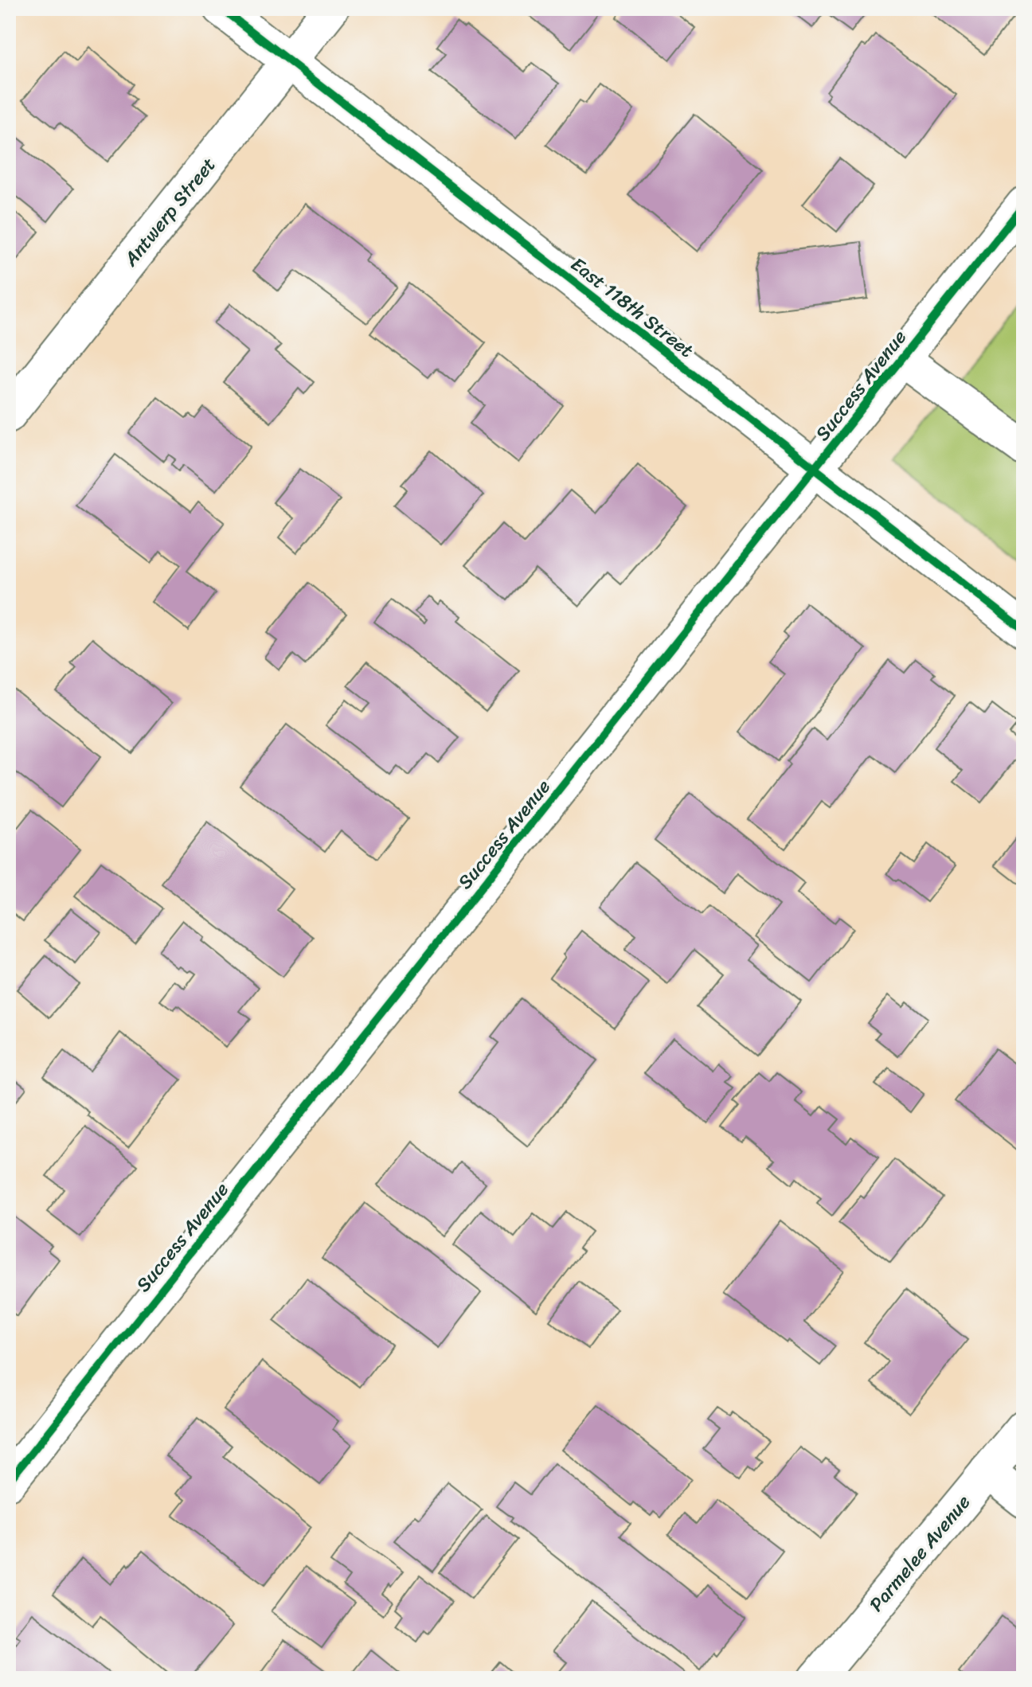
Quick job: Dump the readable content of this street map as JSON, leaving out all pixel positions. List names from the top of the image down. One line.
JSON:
{"streets":{"street":["Antwerp Street","East 118th Street","Success Avenue","Parmelee Avenue"]},"crossings":[["Antwerp Street","East 118th Street"],["East 118th Street","Success Avenue"]]}
